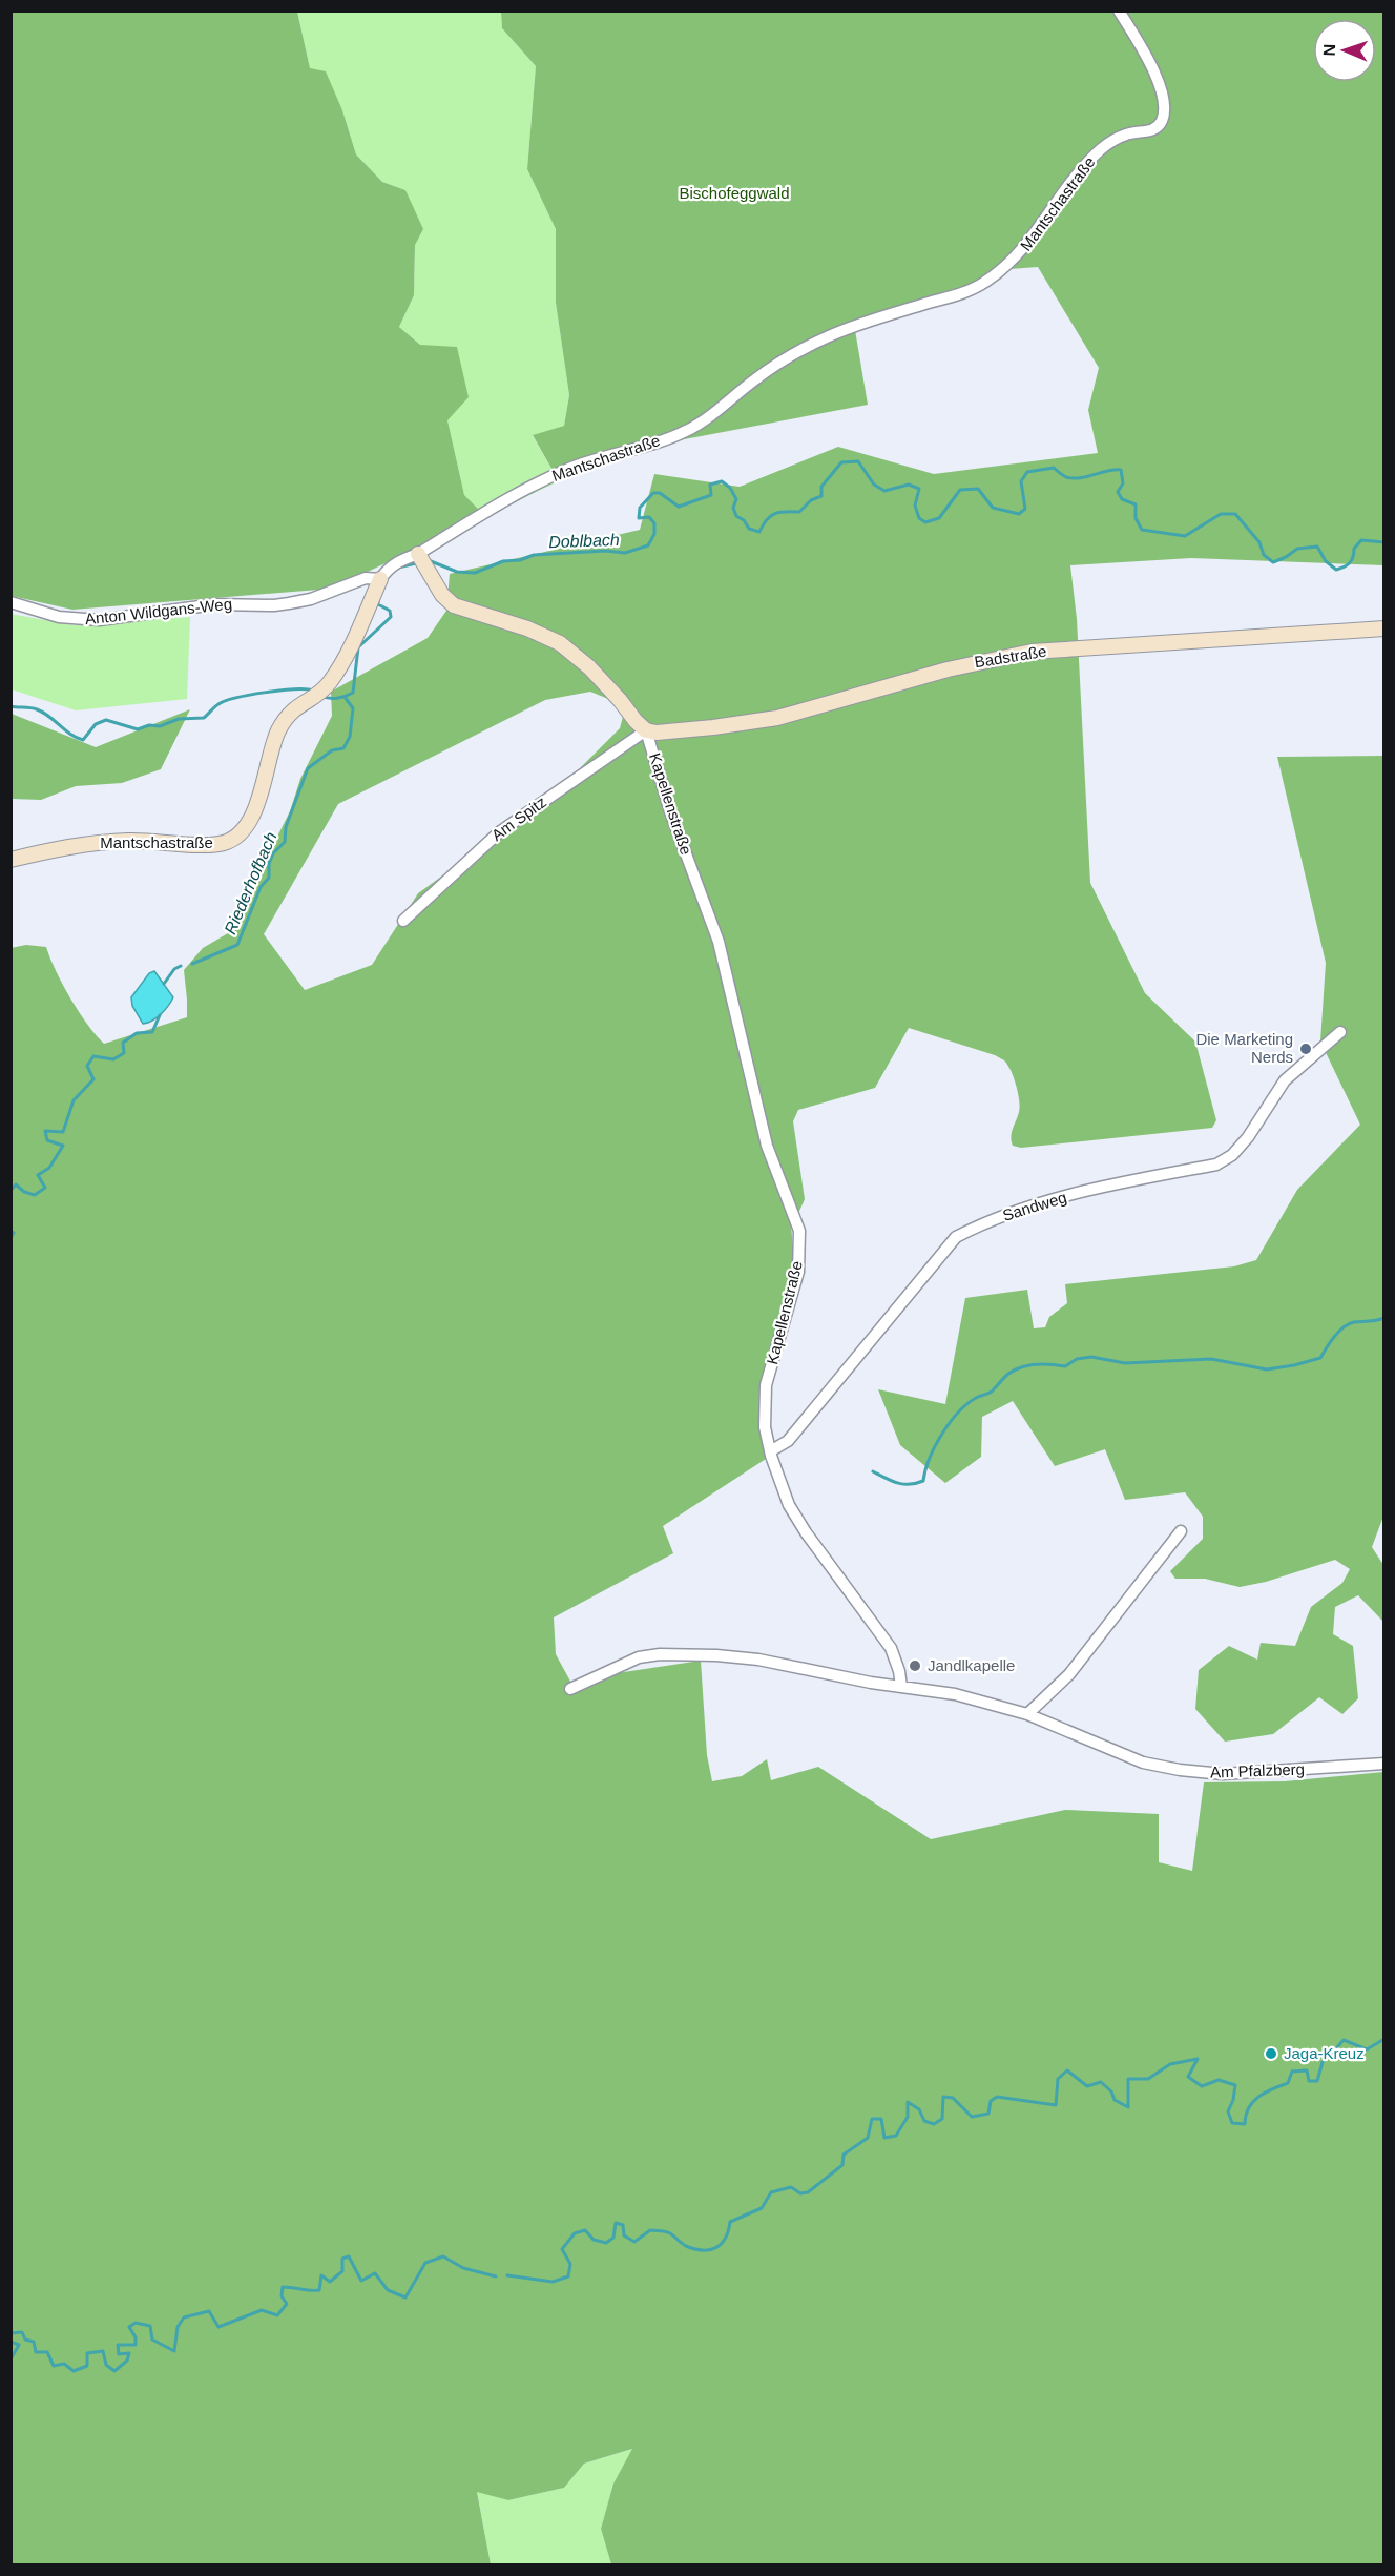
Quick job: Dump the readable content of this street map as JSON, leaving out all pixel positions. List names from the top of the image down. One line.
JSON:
{"streets":{"street":["Mantschastraße","Anton Wildgans-Weg","Badstraße","Kapellenstraße","Am Spitz","Sandweg","Am Pfalzberg"]},"crossings":[["Mantschastraße","Anton Wildgans-Weg"],["Mantschastraße","Kapellenstraße"],["Badstraße","Kapellenstraße"],["Badstraße","Am Spitz"],["Kapellenstraße","Am Spitz"],["Kapellenstraße","Sandweg"],["Kapellenstraße","Am Pfalzberg"]],"water":["Doblbach","Riederhofbach"],"parks":["Bischofeggwald"],"places":["Die Marketing Nerds","Jandlkapelle","Jaga-Kreuz"],"north":"left"}
